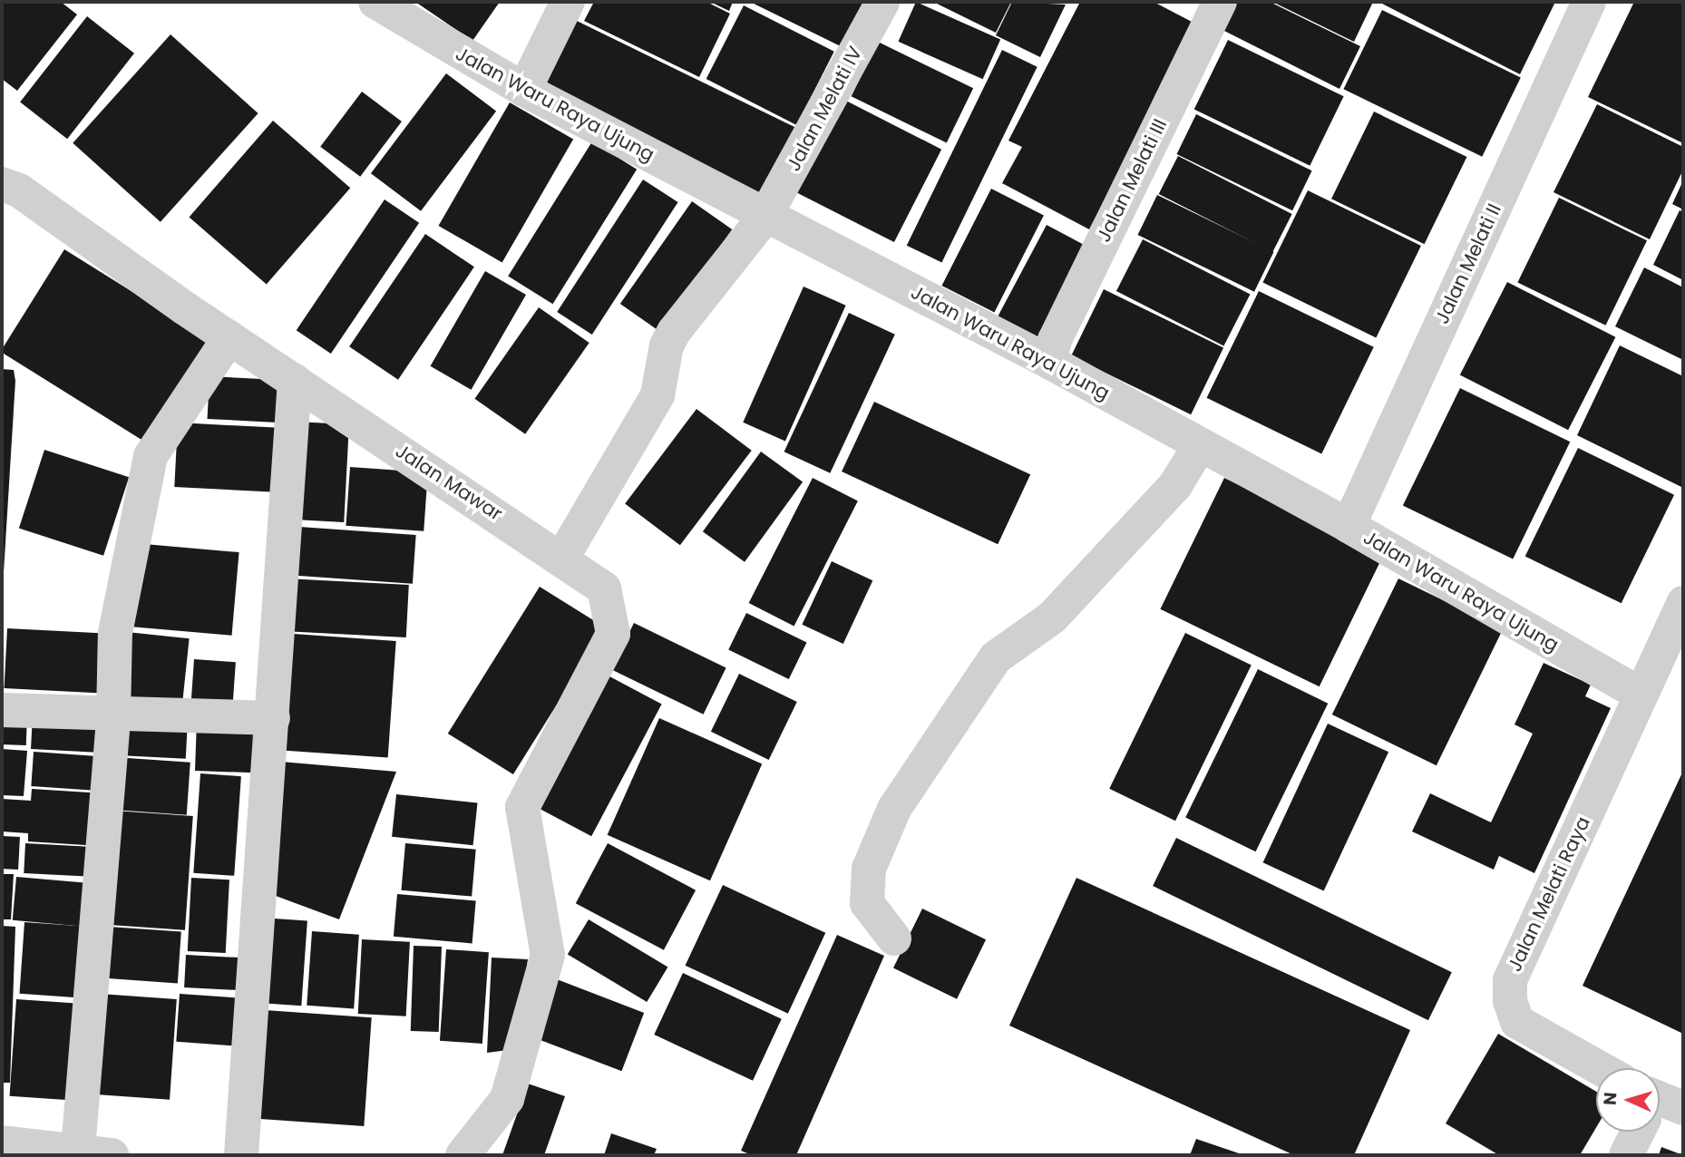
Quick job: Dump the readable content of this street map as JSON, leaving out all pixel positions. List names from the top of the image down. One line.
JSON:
{"streets":{"street":["Jalan Waru Raya Ujung","Jalan Melati IV","Jalan Melati III","Jalan Melati II","Jalan Mawar","Jalan Melati Raya"]},"crossings":[["Jalan Waru Raya Ujung","Jalan Melati IV"],["Jalan Waru Raya Ujung","Jalan Melati III"],["Jalan Waru Raya Ujung","Jalan Melati II"],["Jalan Waru Raya Ujung","Jalan Melati Raya"]],"north":"left"}
